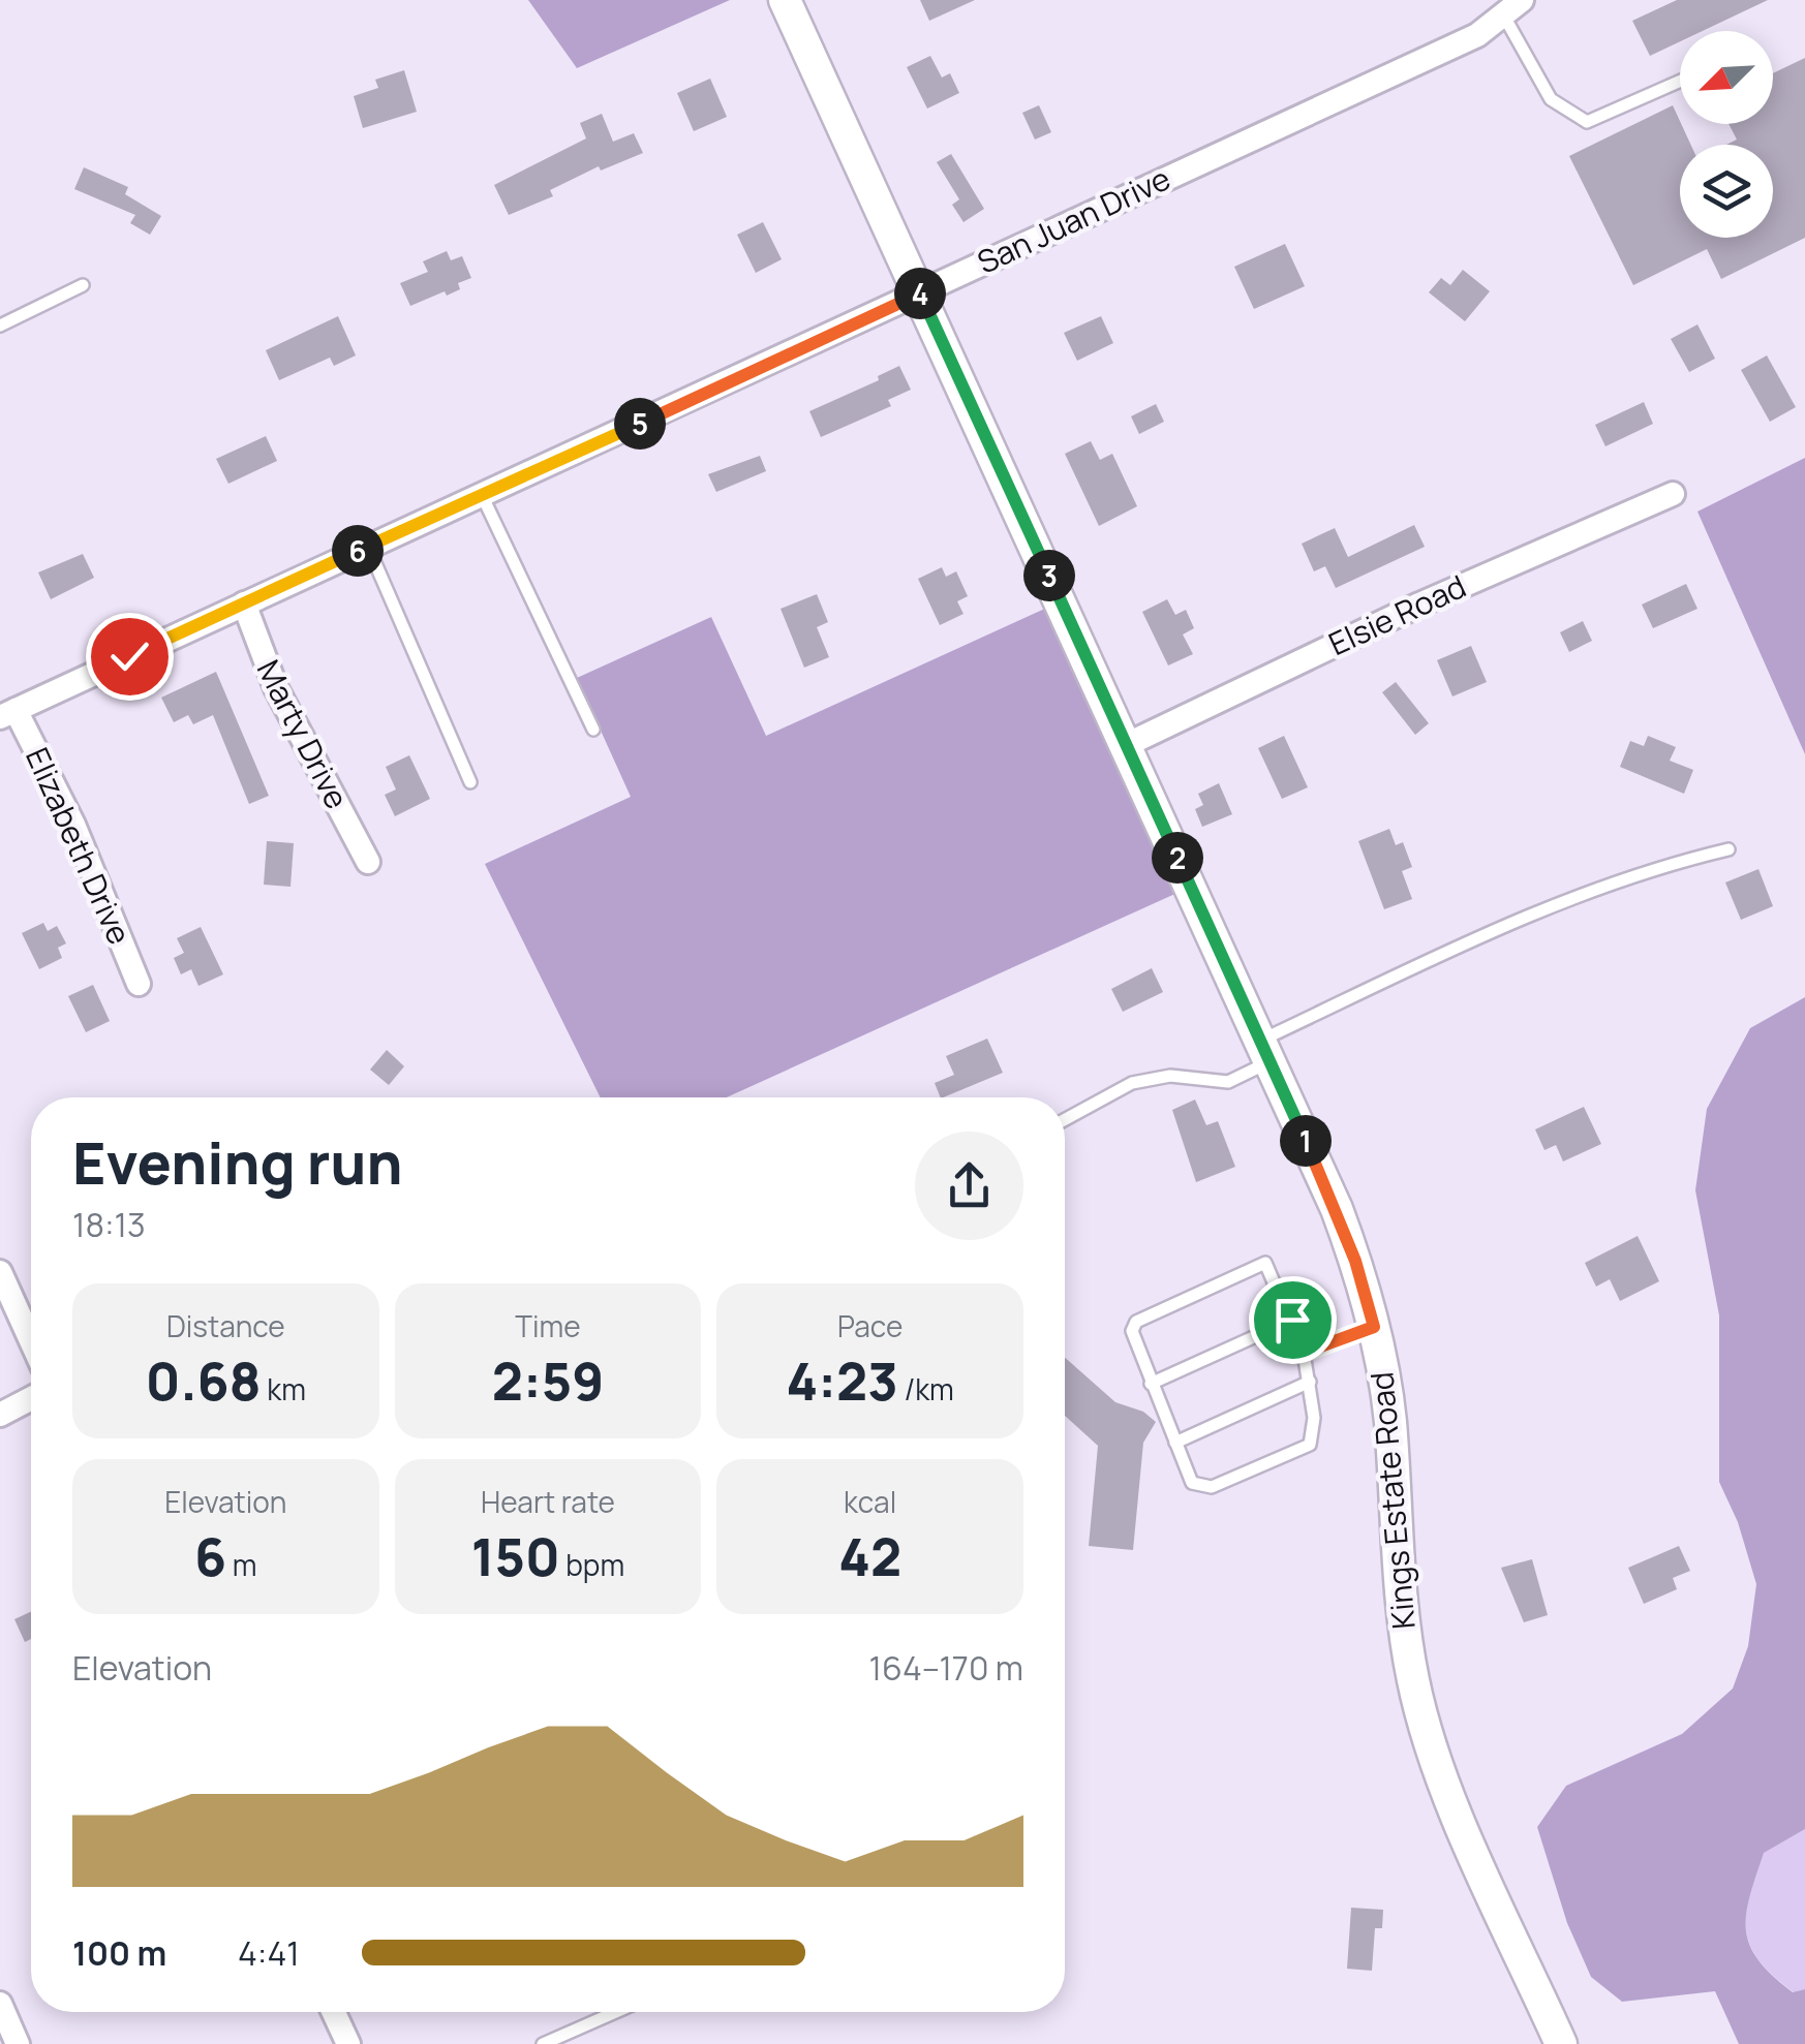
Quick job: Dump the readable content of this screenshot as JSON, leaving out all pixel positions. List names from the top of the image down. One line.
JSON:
{"streets":{"street":["San Juan Drive","Elsie Road","Marty Drive","Elizabeth Drive","Kings Estate Road"]},"crossings":[["San Juan Drive","Marty Drive"],["San Juan Drive","Elizabeth Drive"],["San Juan Drive","Kings Estate Road"],["Elsie Road","Kings Estate Road"]],"north":"bottom left","page":{"pins":["4","5","6","3","2","1"],"heading":["Evening run","18:13"],"stats":[["Distance","0.68 km"],["Time","2:59"],["Pace","4:23 /km"],["Elevation","6 m"],["Heart rate","150 bpm"],["kcal","42"]],"chart":["Elevation","164–170 m"],"list":[{"name":"100 m","note":"4:41"}]}}
